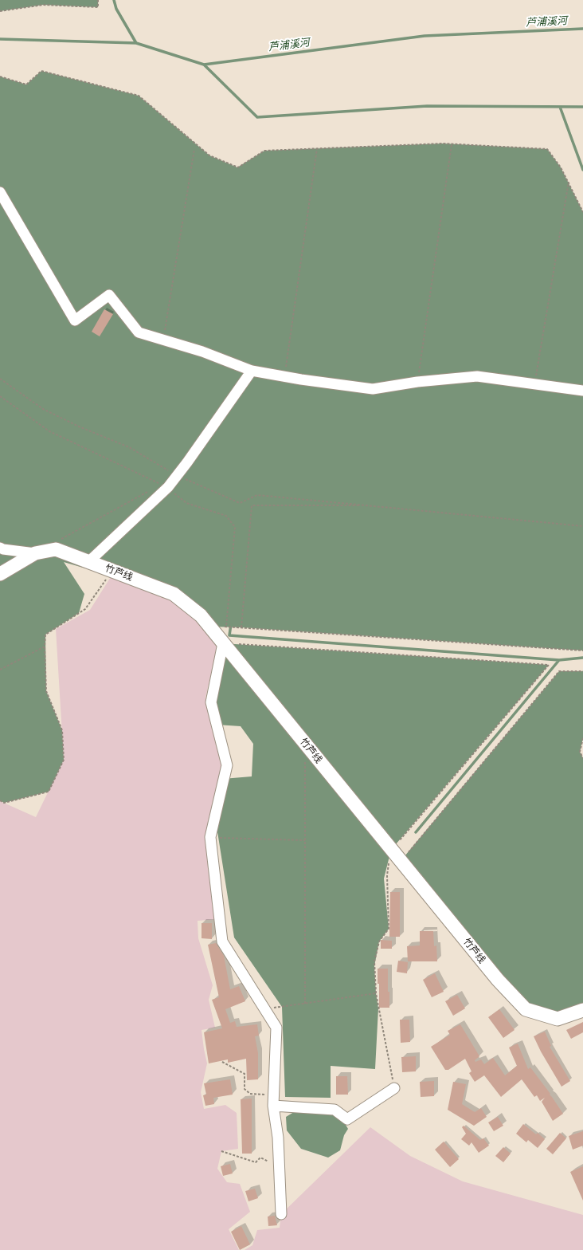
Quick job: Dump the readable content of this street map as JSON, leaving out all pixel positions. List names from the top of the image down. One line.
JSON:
{"streets":{"street":["竹芦线"]},"water":["芦浦溪河"]}
